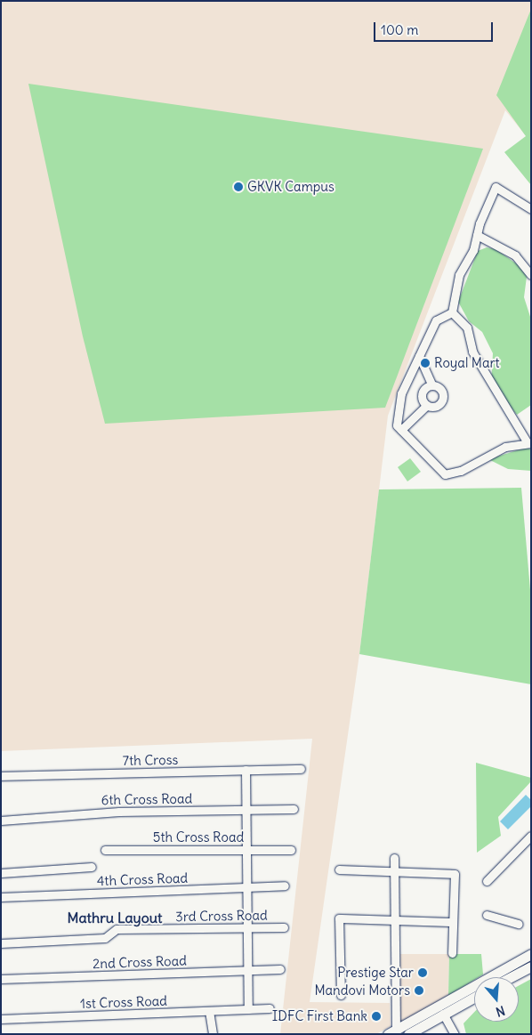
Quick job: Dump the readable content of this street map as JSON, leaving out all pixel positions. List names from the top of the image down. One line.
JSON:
{"streets":{"street":["7th Cross","6th Cross Road","5th Cross Road","4th Cross Road","3rd Cross Road","2nd Cross Road","1st Cross Road"]},"districts":["Mathru Layout"],"places":["GKVK Campus","Royal Mart","Prestige Star","Mandovi Motors","IDFC First Bank"],"scale_bar":"100 m","north":"bottom"}
